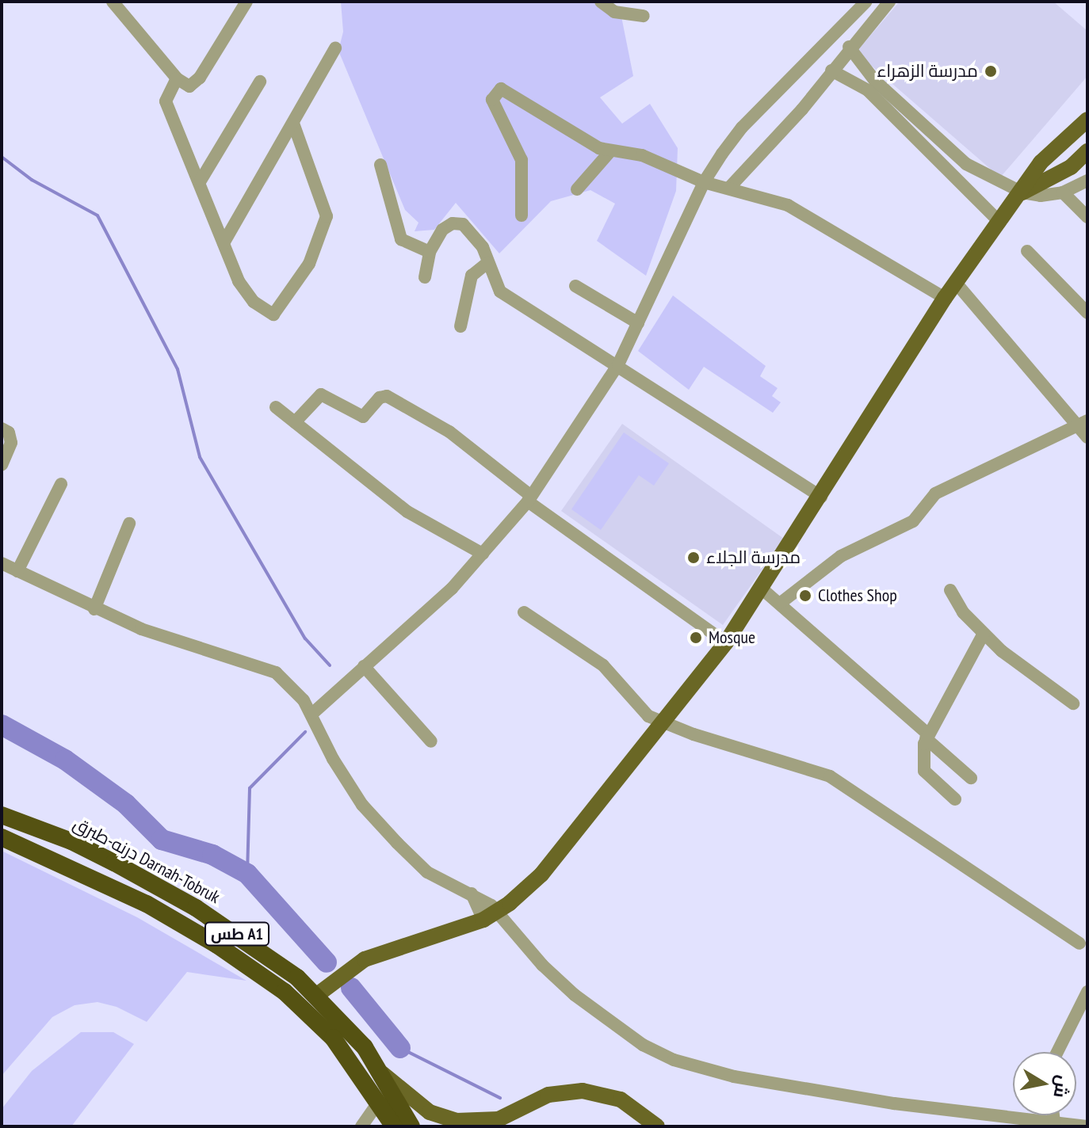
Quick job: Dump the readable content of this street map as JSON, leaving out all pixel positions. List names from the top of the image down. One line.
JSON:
{"streets":{"highway":["درنه-طبرق Darnah-Tobruk","طس A1"]},"places":["مدرسة الزهراء","مدرسة الجلاء","Clothes Shop","Mosque"],"north":"right"}
